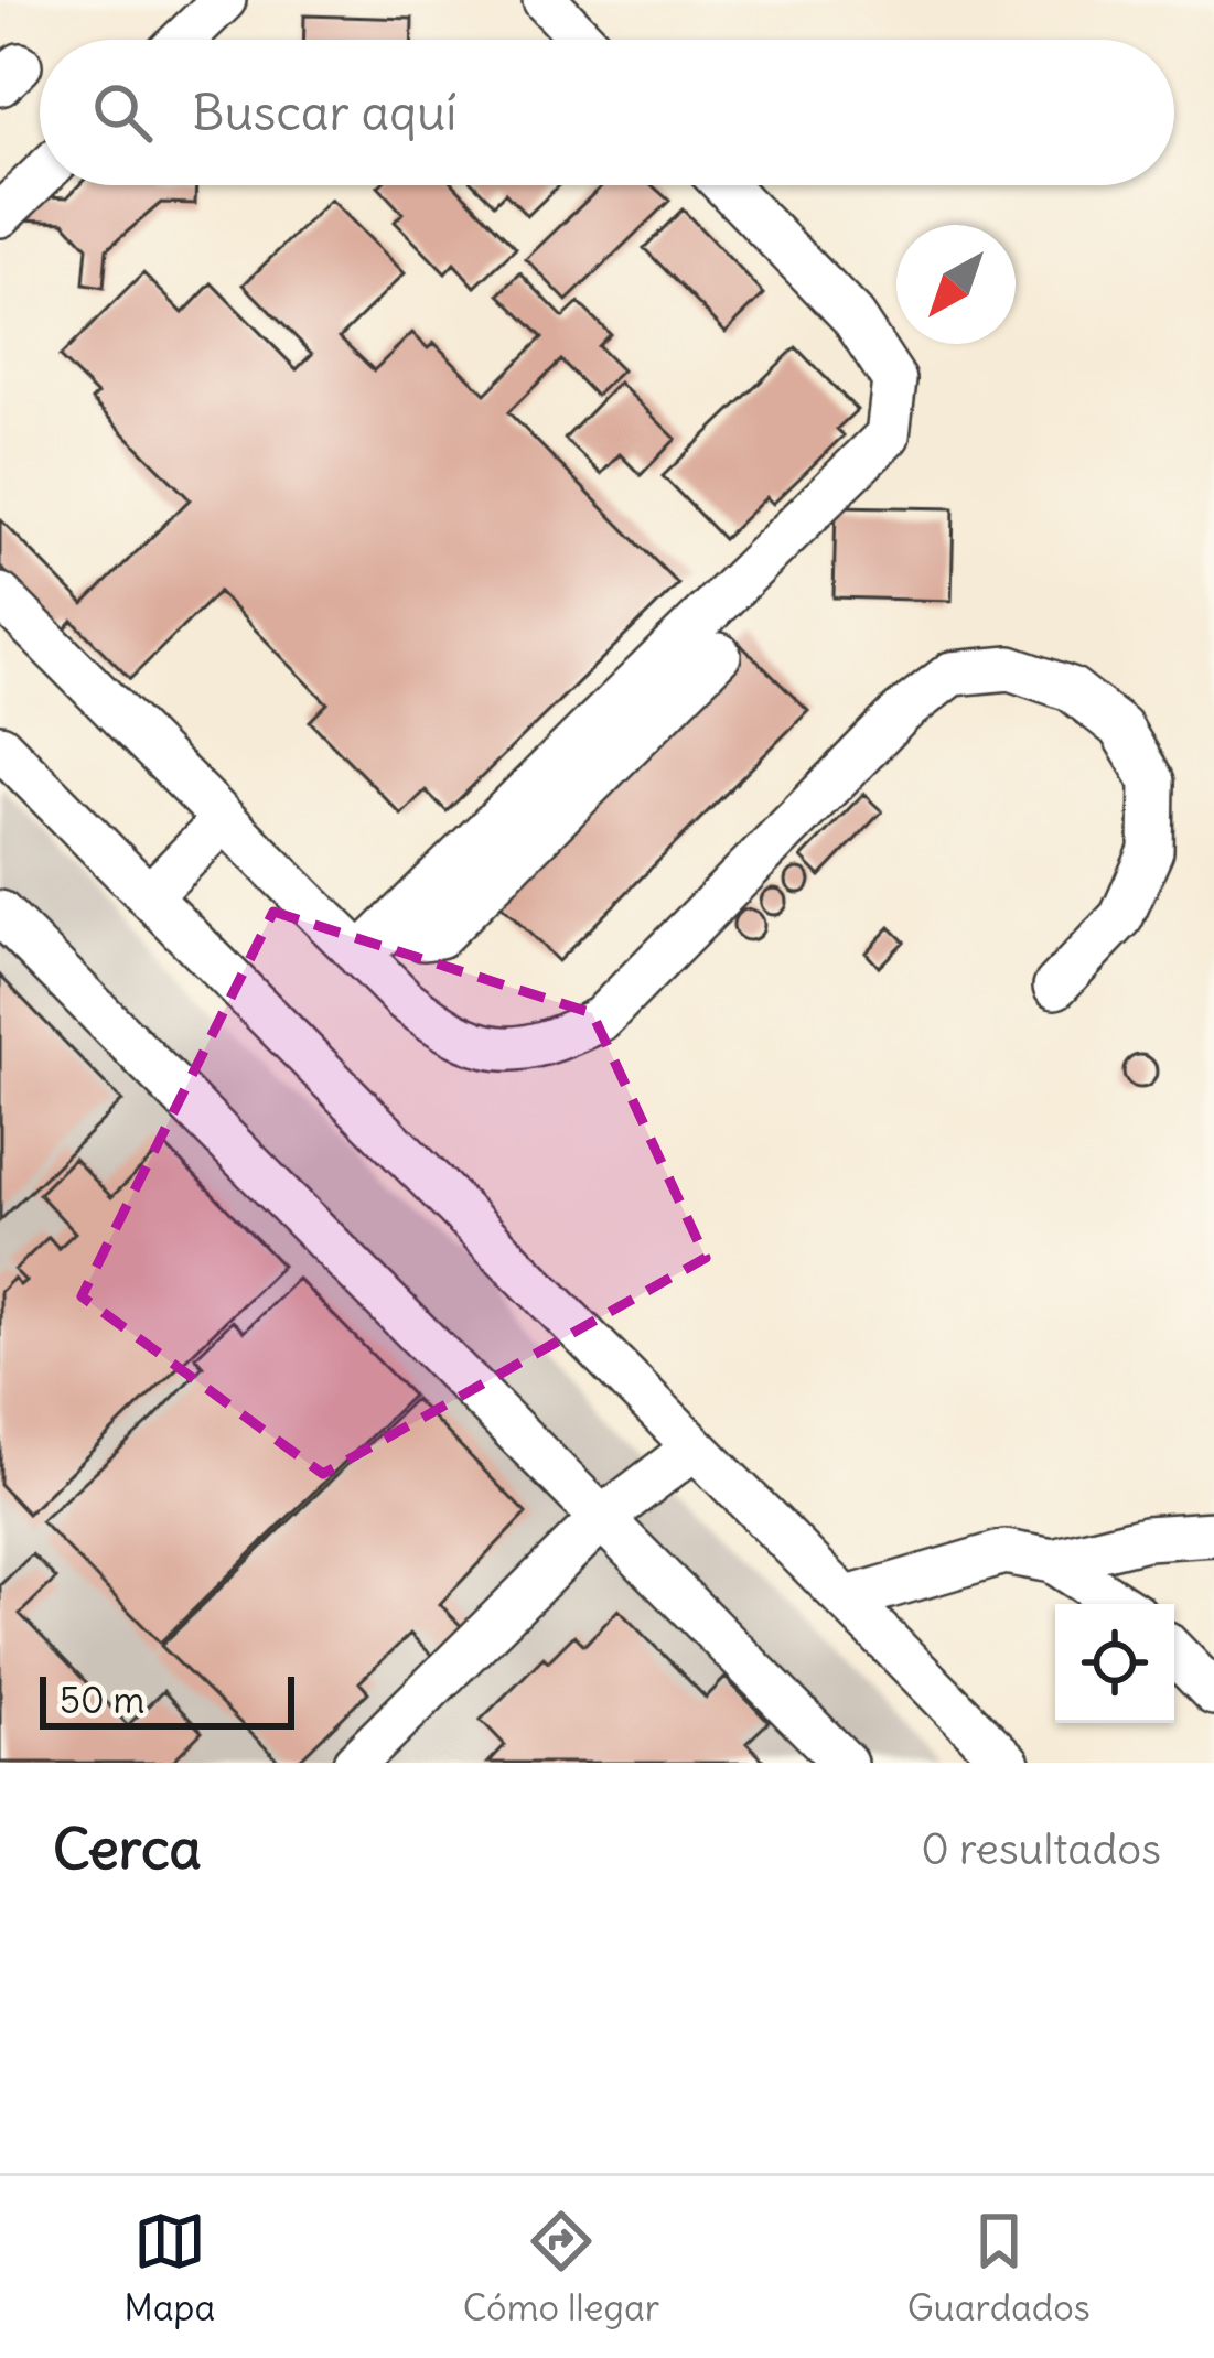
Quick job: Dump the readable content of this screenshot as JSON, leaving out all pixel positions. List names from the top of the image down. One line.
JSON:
{"scale_bar":"50 m","north":"bottom left","page":{"search":"Buscar aquí","scale":"50 m","heading":["Cerca","0 resultados"],"nav":["Mapa","Cómo llegar","Guardados"]}}
